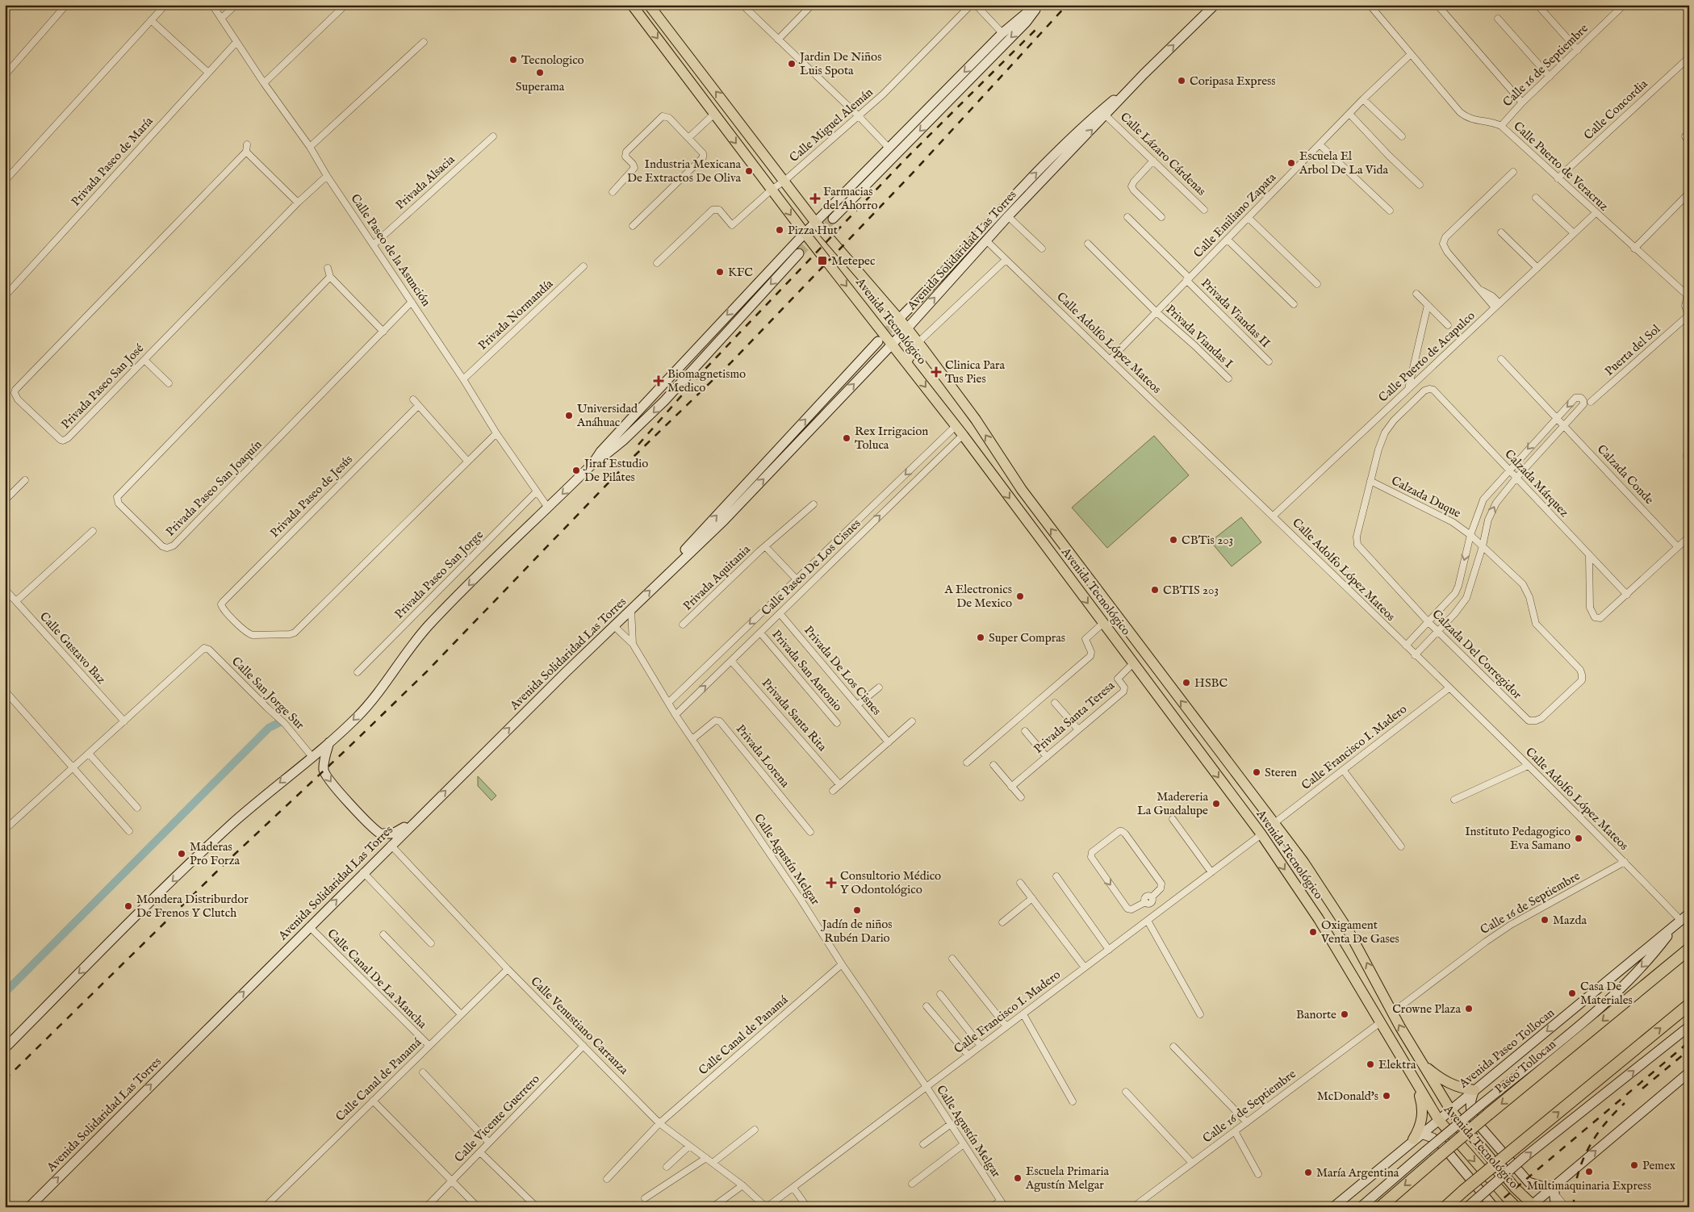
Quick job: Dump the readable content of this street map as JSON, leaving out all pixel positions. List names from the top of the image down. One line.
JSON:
{"streets":{"highway":["Paseo Tollocan"],"main road":["Avenida Solidaridad Las Torres","Avenida Tecnológico","Avenida Paseo Tollocan"],"street":["Calle 16 de Septiembre","Calle Concordia","Calle Miguel Alemán","Calle Lázaro Cárdenas","Privada Paseo de María","Calle Puerto de Veracruz","Privada Alsacia","Calle Emiliano Zapata","Calle Paseo de la Asunción","Privada Viandas II","Privada Normandía","Privada Viandas I","Calle Adolfo López Mateos","Puerta del Sol","Calle Puerto de Acapulco","Privada Paseo San José","Calzada Conde","Calzada Márquez","Privada Paseo San Joaquín","Privada Paseo de Jesús","Calzada Duque","Calle Paseo De Los Cisnes","Privada Paseo San Jorge","Privada Aquitania","Calle Gustavo Baz","Calzada Del Corregidor","Privada San Antonio","Privada De Los Cisnes","Calle San Jorge Sur","Privada Santa Rita","Privada Santa Teresa","Calle Francisco I. Madero","Privada Lorena","Calle Agustín Melgar","Calle Canal De La Mancha","Calle Venustiano Carranza","Calle Canal de Panamá","Calle Vicente Guerrero"]},"crossings":[["Calle 16 de Septiembre","Calle Puerto de Veracruz"],["Calle 16 de Septiembre","Avenida Tecnológico"],["Calle 16 de Septiembre","Calle Adolfo López Mateos"],["Calle Concordia","Calle Puerto de Veracruz"],["Calle Miguel Alemán","Avenida Tecnológico"],["Calle Lázaro Cárdenas","Avenida Solidaridad Las Torres"],["Privada Paseo de María","Calle Paseo de la Asunción"],["Calle Puerto de Veracruz","Calle Emiliano Zapata"],["Calle Puerto de Veracruz","Puerta del Sol"],["Calle Puerto de Veracruz","Calle Puerto de Acapulco"],["Privada Alsacia","Calle Paseo de la Asunción"],["Calle Emiliano Zapata","Privada Viandas II"],["Calle Emiliano Zapata","Privada Viandas I"],["Calle Emiliano Zapata","Calle Adolfo López Mateos"],["Calle Paseo de la Asunción","Privada Normandía"],["Calle Paseo de la Asunción","Privada Paseo San José"],["Calle Paseo de la Asunción","Privada Paseo San Joaquín"],["Calle Paseo de la Asunción","Privada Paseo San Jorge"],["Avenida Solidaridad Las Torres","Avenida Tecnológico"],["Avenida Solidaridad Las Torres","Calle Adolfo López Mateos"],["Avenida Solidaridad Las Torres","Calle Agustín Melgar"],["Avenida Solidaridad Las Torres","Calle Canal De La Mancha"],["Avenida Solidaridad Las Torres","Calle Venustiano Carranza"],["Avenida Tecnológico","Calle Paseo De Los Cisnes"],["Avenida Tecnológico","Privada Santa Teresa"],["Avenida Tecnológico","Calle Francisco I. Madero"],["Avenida Tecnológico","Avenida Paseo Tollocan"],["Calle Adolfo López Mateos","Calle Puerto de Acapulco"],["Calle Adolfo López Mateos","Calle Francisco I. Madero"],["Calle Adolfo López Mateos","Avenida Paseo Tollocan"],["Calzada Márquez","Calzada Del Corregidor"],["Calzada Duque","Calzada Del Corregidor"],["Calle Paseo De Los Cisnes","Privada Aquitania"],["Calle Paseo De Los Cisnes","Privada San Antonio"],["Calle Paseo De Los Cisnes","Privada De Los Cisnes"],["Calle Paseo De Los Cisnes","Privada Santa Rita"],["Calle Paseo De Los Cisnes","Calle Agustín Melgar"],["Calle Gustavo Baz","Calle San Jorge Sur"],["Calle Francisco I. Madero","Calle Agustín Melgar"],["Calle Francisco I. Madero","Calle Venustiano Carranza"],["Privada Lorena","Calle Agustín Melgar"],["Calle Agustín Melgar","Calle Canal de Panamá"],["Calle Canal De La Mancha","Calle Canal de Panamá"],["Calle Venustiano Carranza","Calle Canal de Panamá"],["Calle Venustiano Carranza","Calle Vicente Guerrero"]],"one_way":["Avenida Solidaridad Las Torres"],"places":{"other":["Tecnologico","Jardin De Niños Luis Spota","Superama","Coripasa Express","Escuela El Arbol De La Vida","Industria Mexicana De Extractos De Oliva","Pizza Hut","KFC","Universidad Anáhuac","Rex Irrigacion Toluca","Jiraf Estudio De Pilates","CBTis 203","CBTIS 203","A Electronics De Mexico","Super Compras","HSBC","Steren","Madereria La Guadalupe","Instituto Pedagogico Eva Samano","Maderas Pro Forza","Mondera Distriburdor De Frenos Y Clutch","Jadín de niños Rubén Dario","Mazda","Oxigament Venta De Gases","Casa De Materiales","Crowne Plaza","Banorte","Elektra","McDonald's","Pemex","Multimaquinaria Express","María Argentina","Escuela Primaria Agustín Melgar"],"health":["Farmacias del Ahorro","Clinica Para Tus Pies","Biomagnetismo Medico","Consultorio Médico Y Odontológico"],"transit":["Metepec"]}}
